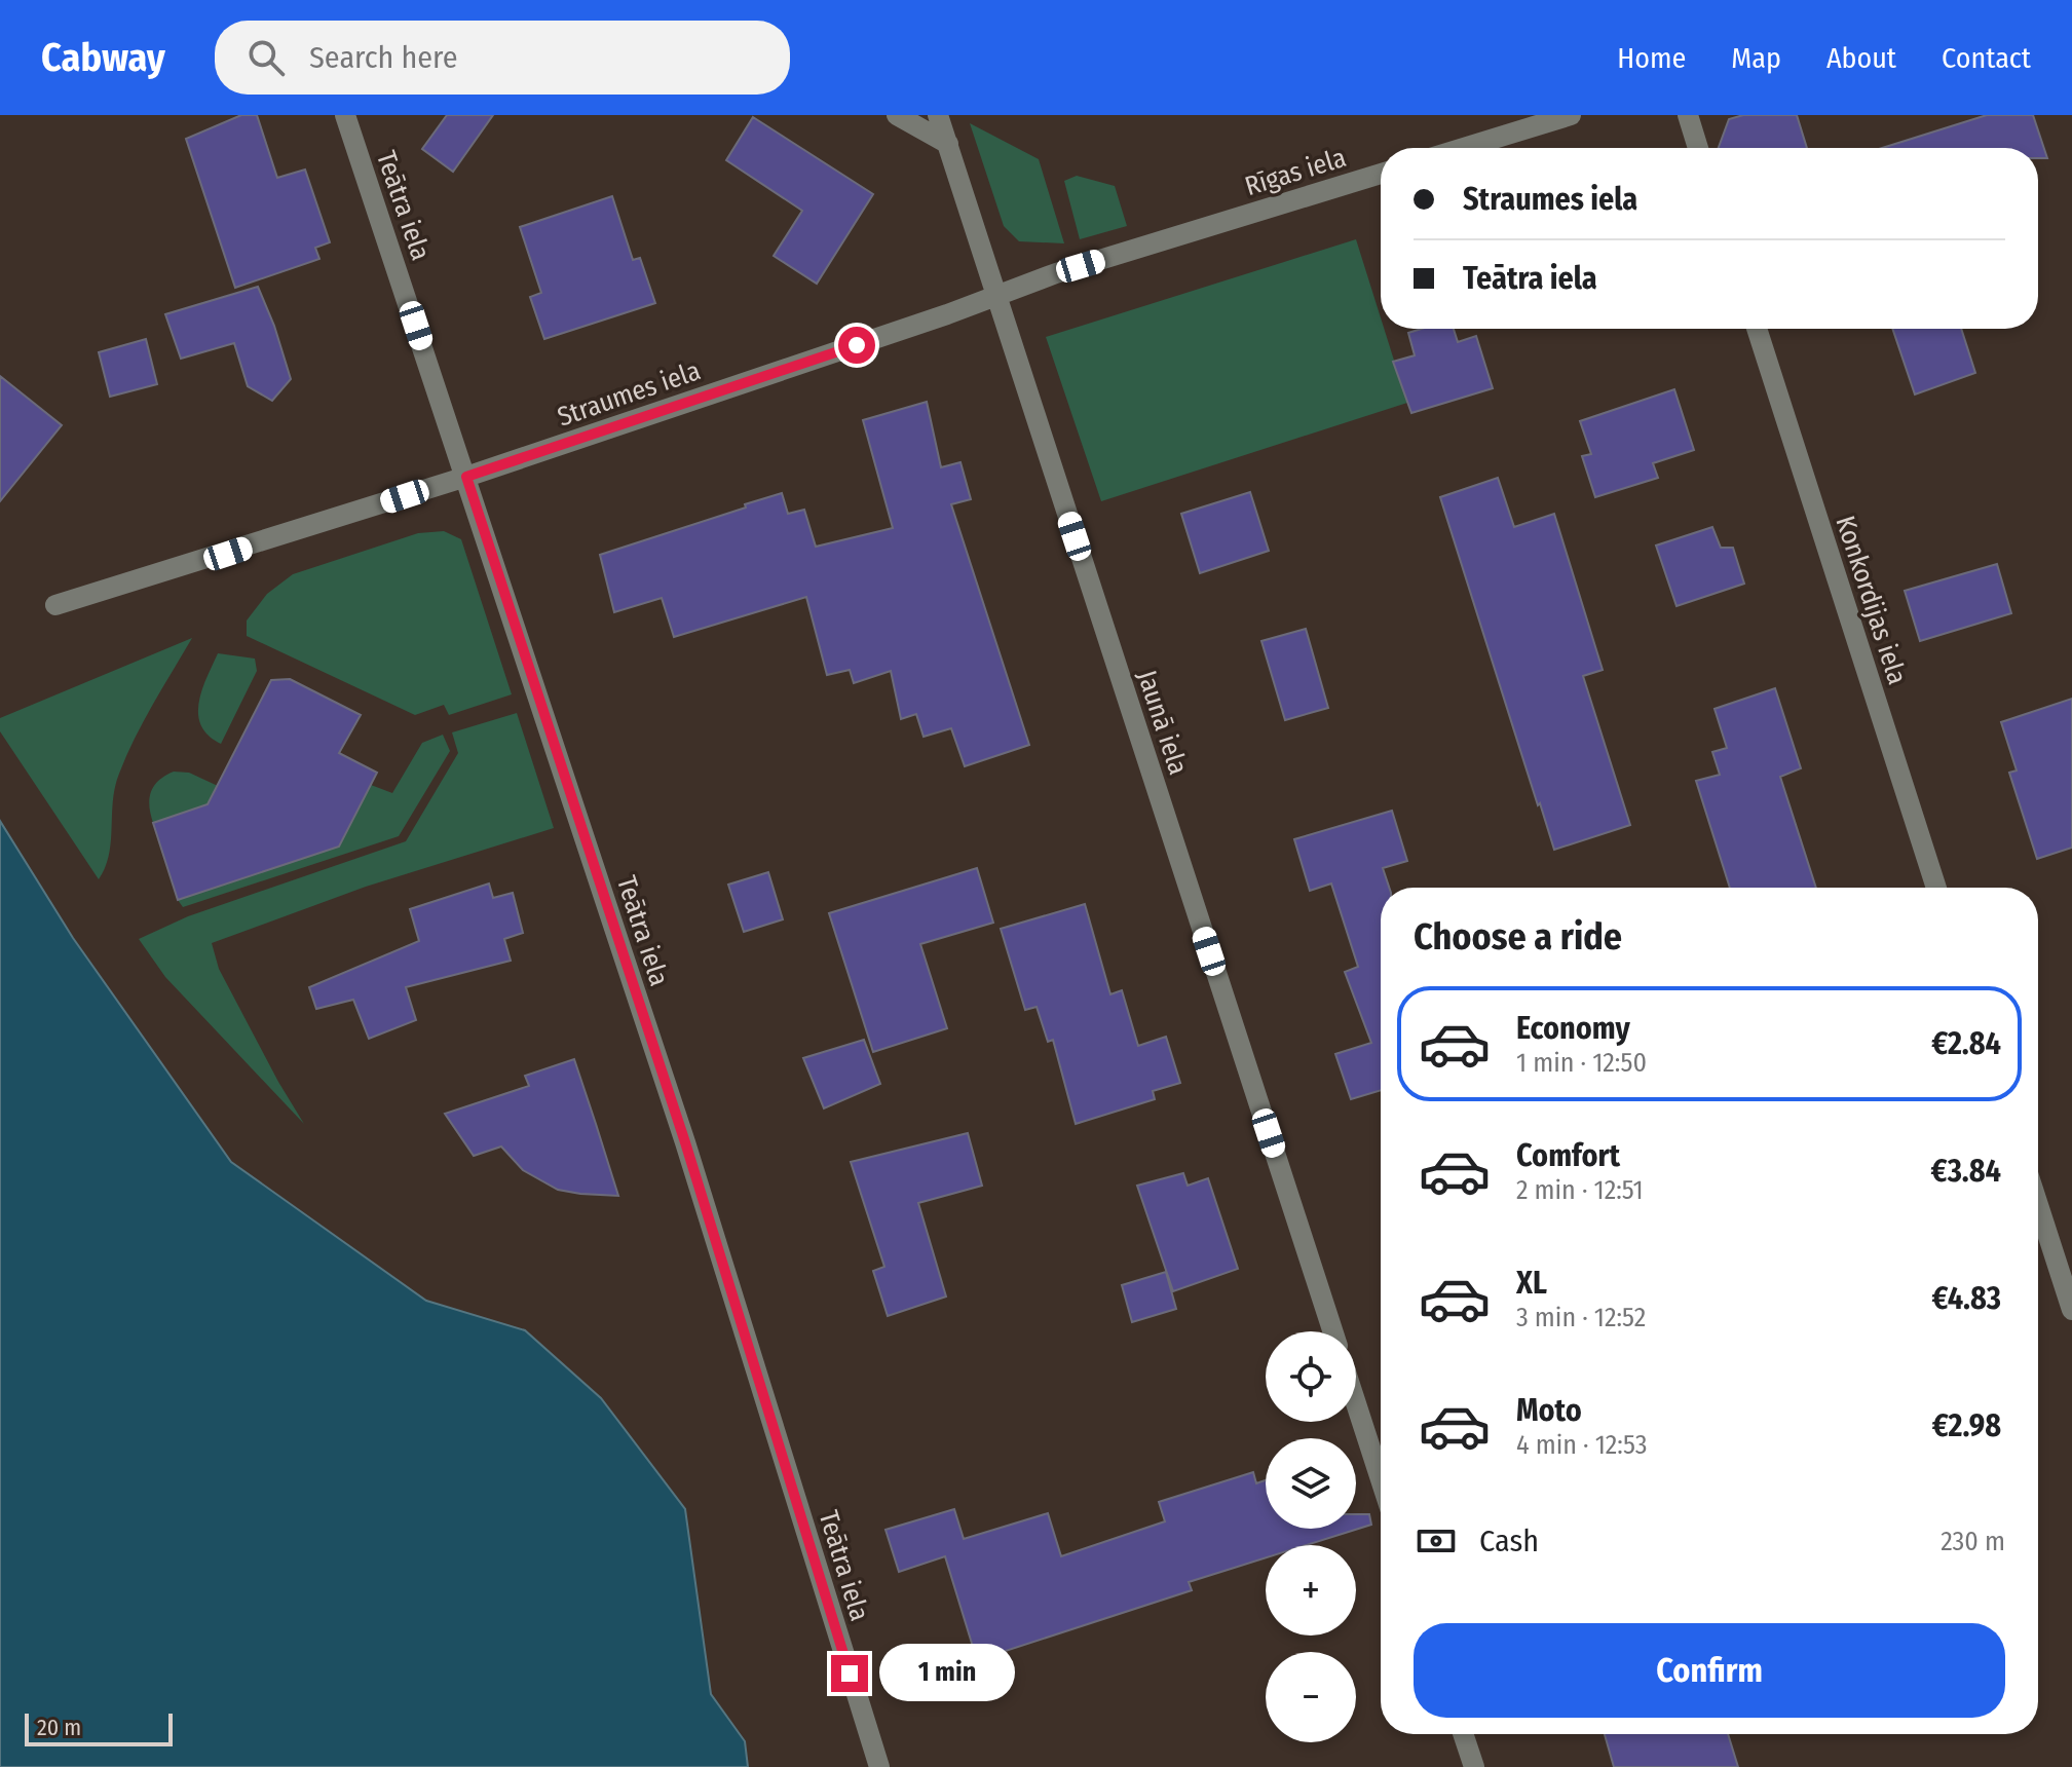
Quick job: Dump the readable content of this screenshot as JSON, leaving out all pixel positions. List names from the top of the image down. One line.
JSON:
{"streets":{"street":["Rīgas iela","Teātra iela","Straumes iela","Konkordijas iela","Jaunā iela"]},"crossings":[["Rīgas iela","Straumes iela"],["Teātra iela","Straumes iela"],["Straumes iela","Jaunā iela"]],"scale_bar":"20 m","page":{"header":"Cabway","search":"Search here","nav":["Home","Map","About","Contact"],"banner":["Straumes iela","Teātra iela"],"heading":"Choose a ride","list":[{"name":"Economy","note":"1 min · 12:50","value":"€2.84"},{"name":"Comfort","note":"2 min · 12:51","value":"€3.84"},{"name":"XL","note":"3 min · 12:52","value":"€4.83"},{"name":"Moto","note":"4 min · 12:53","value":"€2.98"}],"map_buttons":["+","−"],"pay":["Cash","230 m"],"buttons":"Confirm","bubble":"1 min","scale":"20 m"}}
